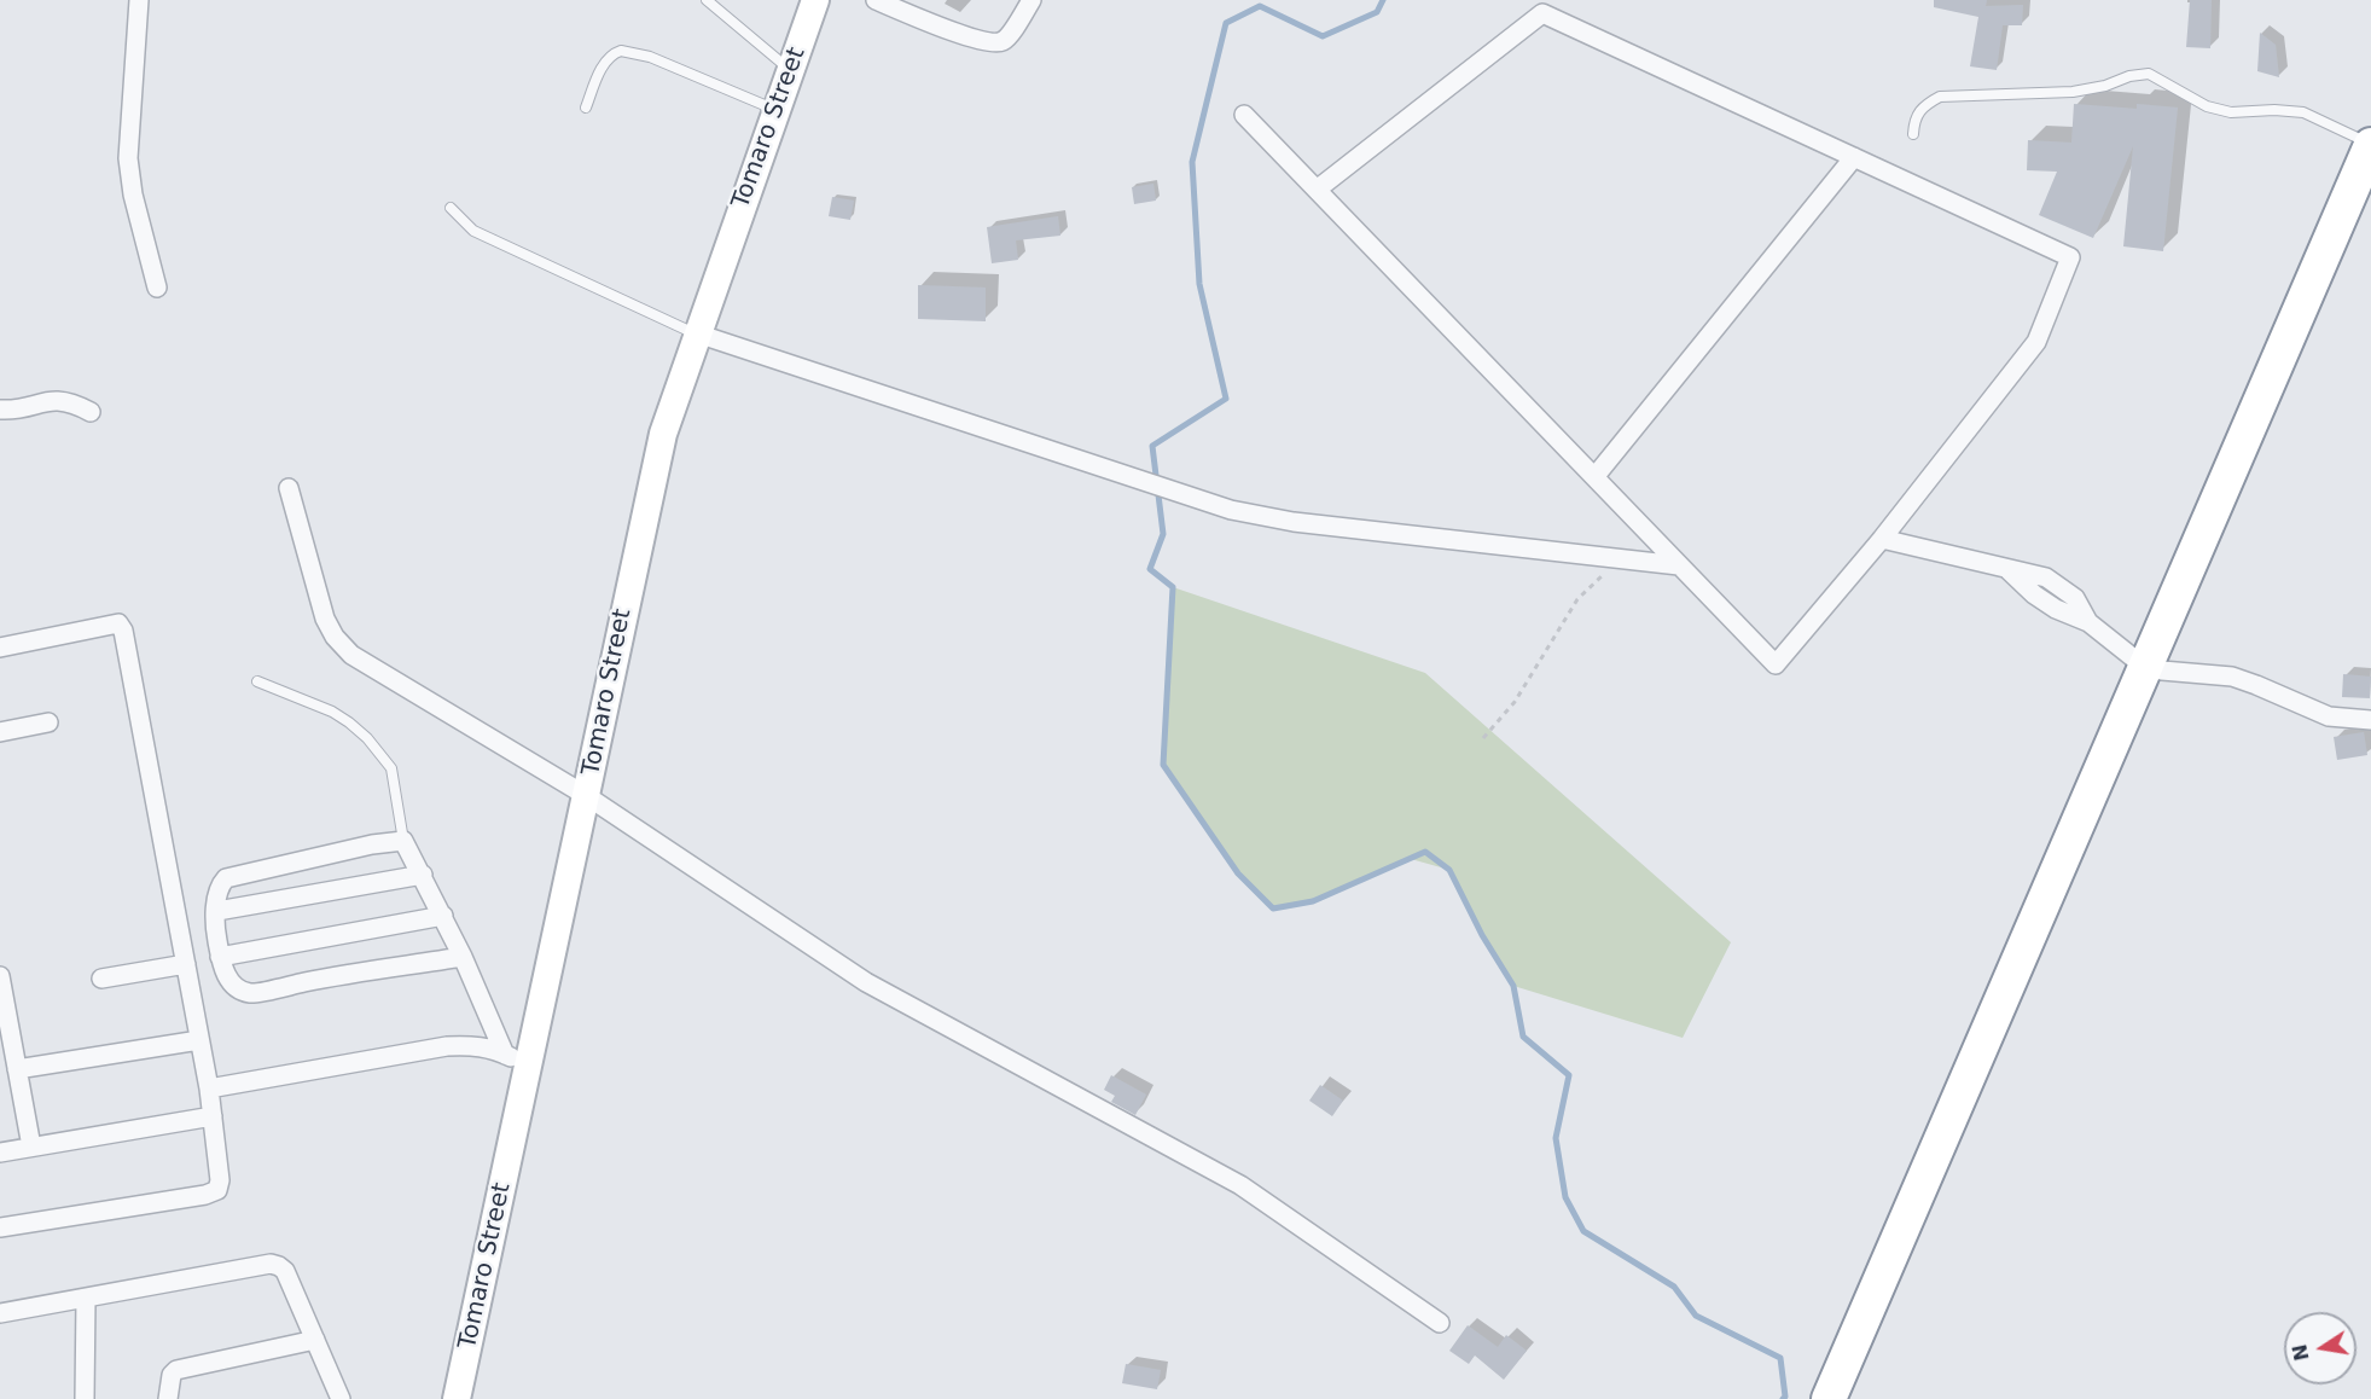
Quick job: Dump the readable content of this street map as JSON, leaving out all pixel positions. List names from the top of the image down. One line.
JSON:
{"streets":{"street":["Tomaro Street"]},"north":"left"}
